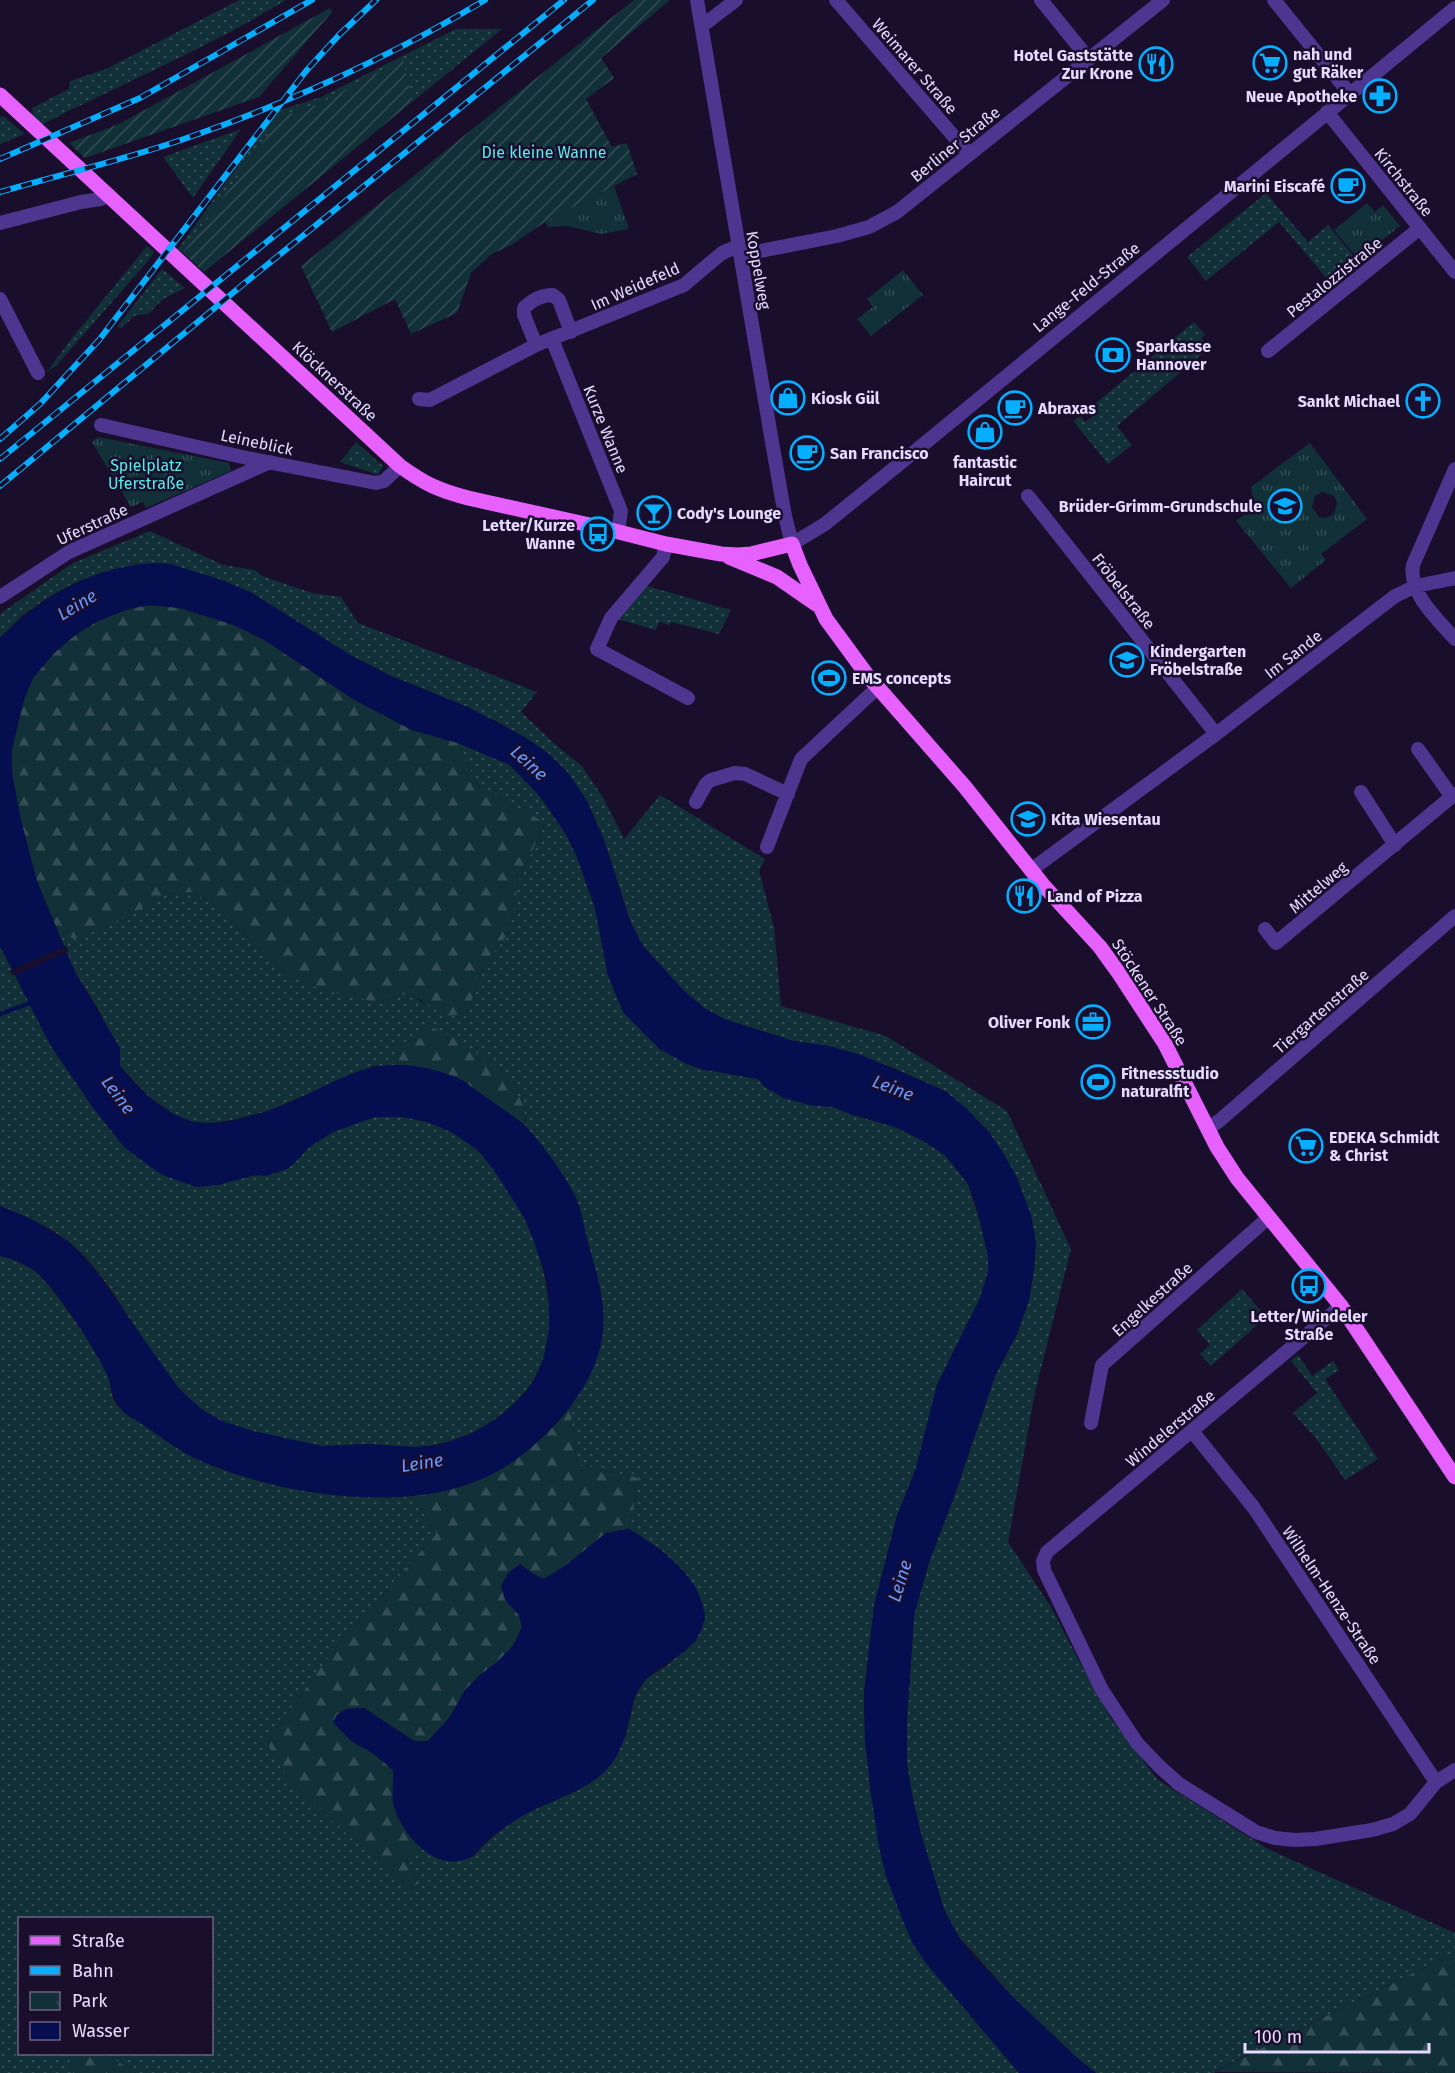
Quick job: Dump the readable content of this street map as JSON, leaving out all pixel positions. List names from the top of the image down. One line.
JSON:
{"streets":{"main road":["Lange-Feld-Straße","Klöcknerstraße","Stöckener Straße"],"street":["Weimarer Straße","Berliner Straße","Kirchstraße","Koppelweg","Pestalozzistraße","Im Weidefeld","Kurze Wanne","Leineblick","Uferstraße","Fröbelstraße","Im Sande","Mittelweg","Tiergartenstraße","Engelkestraße","Windelerstraße","Wilhelm-Henze-Straße"]},"crossings":[["Weimarer Straße","Berliner Straße"],["Berliner Straße","Koppelweg"],["Berliner Straße","Im Weidefeld"],["Kirchstraße","Pestalozzistraße"],["Kirchstraße","Lange-Feld-Straße"],["Koppelweg","Im Weidefeld"],["Koppelweg","Lange-Feld-Straße"],["Koppelweg","Stöckener Straße"],["Im Weidefeld","Kurze Wanne"],["Lange-Feld-Straße","Klöcknerstraße"],["Lange-Feld-Straße","Stöckener Straße"],["Klöcknerstraße","Kurze Wanne"],["Klöcknerstraße","Leineblick"],["Leineblick","Uferstraße"],["Fröbelstraße","Im Sande"],["Im Sande","Stöckener Straße"],["Stöckener Straße","Tiergartenstraße"],["Stöckener Straße","Engelkestraße"],["Stöckener Straße","Windelerstraße"],["Windelerstraße","Wilhelm-Henze-Straße"]],"water":["Leine"],"parks":["Die kleine Wanne","Spielplatz Uferstraße"],"places":{"supermarket":["nah und gut Räker","EDEKA Schmidt & Christ"],"restaurant":["Hotel Gaststätte Zur Krone","Land of Pizza"],"pharmacy":["Neue Apotheke"],"cafe":["Marini Eiscafé","Abraxas","San Francisco"],"bank":["Sparkasse Hannover"],"shop":["Kiosk Gül","fantastic Haircut"],"church":["Sankt Michael"],"school or university":["Brüder-Grimm-Grundschule","Kindergarten Fröbelstraße","Kita Wiesentau"],"bar":["Cody's Lounge"],"bus stop":["Letter/Kurze Wanne","Letter/Windeler Straße"],"sports":["EMS concepts","Fitnessstudio naturalfit"],"office":["Oliver Fonk"]},"legend":["Straße","Bahn","Park","Wasser"],"scale_bar":"100 m"}
